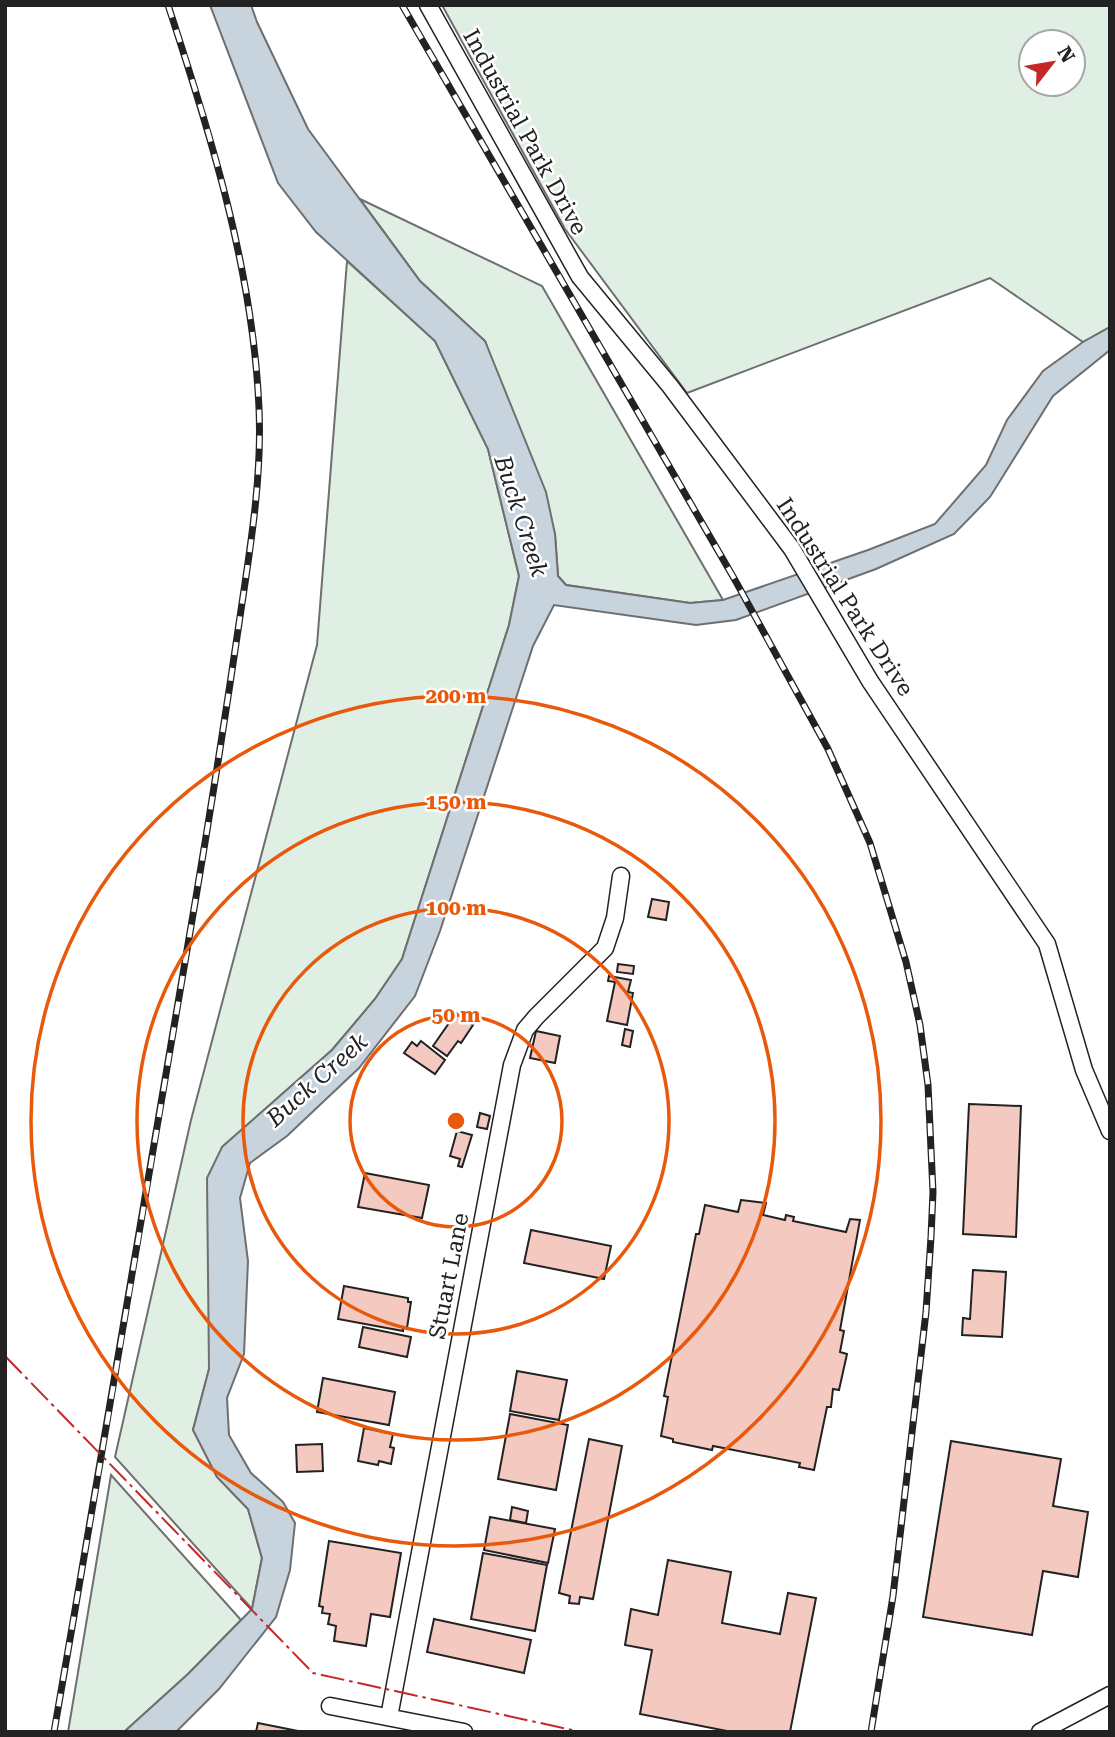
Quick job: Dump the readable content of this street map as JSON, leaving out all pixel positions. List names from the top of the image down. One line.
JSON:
{"streets":{"street":["Industrial Park Drive","Stuart Lane"]},"water":["Buck Creek"],"north":"top right","rings":["200 m","150 m","100 m","50 m"]}
